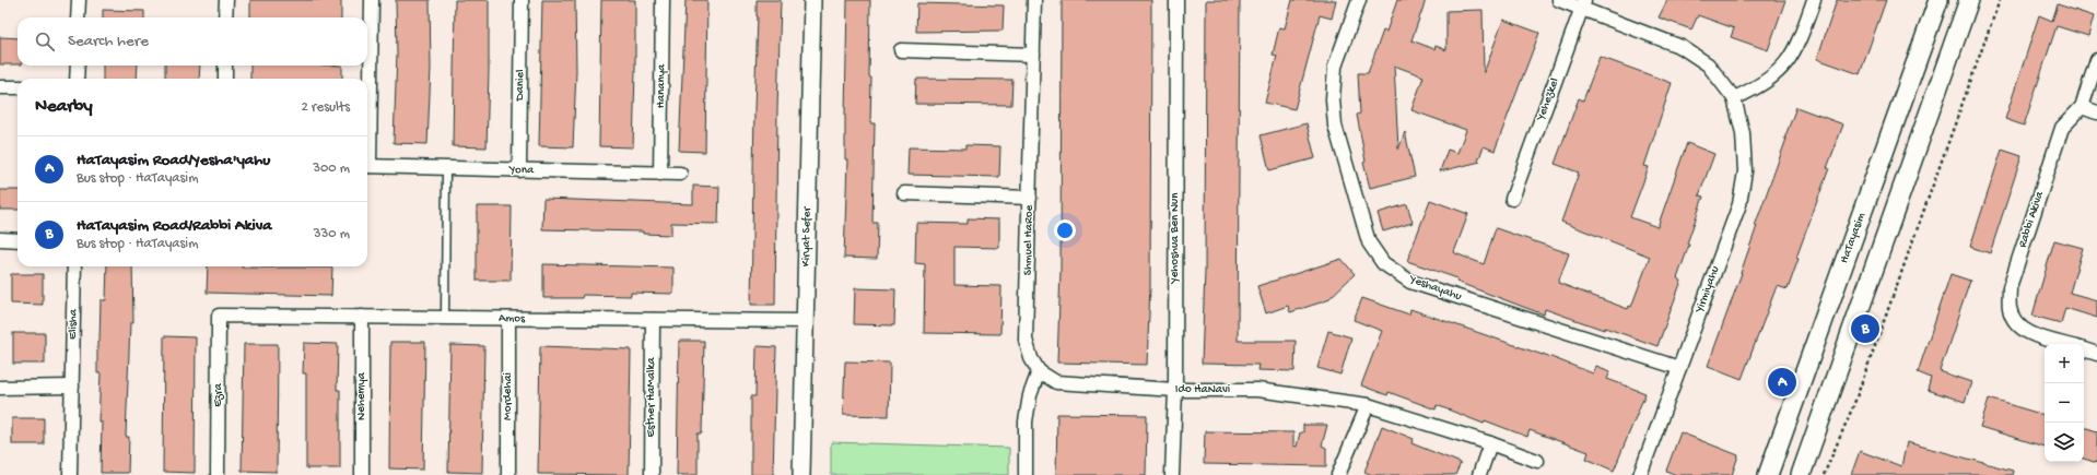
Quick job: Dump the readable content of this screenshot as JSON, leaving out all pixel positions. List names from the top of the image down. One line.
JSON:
{"streets":{"main road":["HaTayasim"],"street":["Daniel","Hananya","Yehezkel","Yona","Rabbi Akiva","Kiryat Sefer","Yehoshua Ben Nun","Shmuel HaRoe","Yeshayahu","Yirmiyahu","Amos","Elisha","Ido HaNavi","Ezra","Nehemya","Mordehai","Esther HaMalka"]},"crossings":[["Daniel","Yona"],["Hananya","Yona"],["Yehezkel","Yirmiyahu"],["Kiryat Sefer","Amos"],["Yehoshua Ben Nun","Ido HaNavi"],["Shmuel HaRoe","Ido HaNavi"],["Yeshayahu","Yirmiyahu"],["Amos","Ezra"],["Amos","Nehemya"],["Amos","Mordehai"],["Amos","Esther HaMalka"]],"page":{"search":"Search here","heading":["Nearby","2 results"],"list":[{"mark":"A","name":"HaTayasim Road/Yesha'yahu","note":"Bus stop · HaTayasim","value":"300 m"},{"mark":"B","name":"HaTayasim Road/Rabbi Akiva","note":"Bus stop · HaTayasim","value":"330 m"}],"pins":["B","A"],"map_buttons":["+","−"]}}
